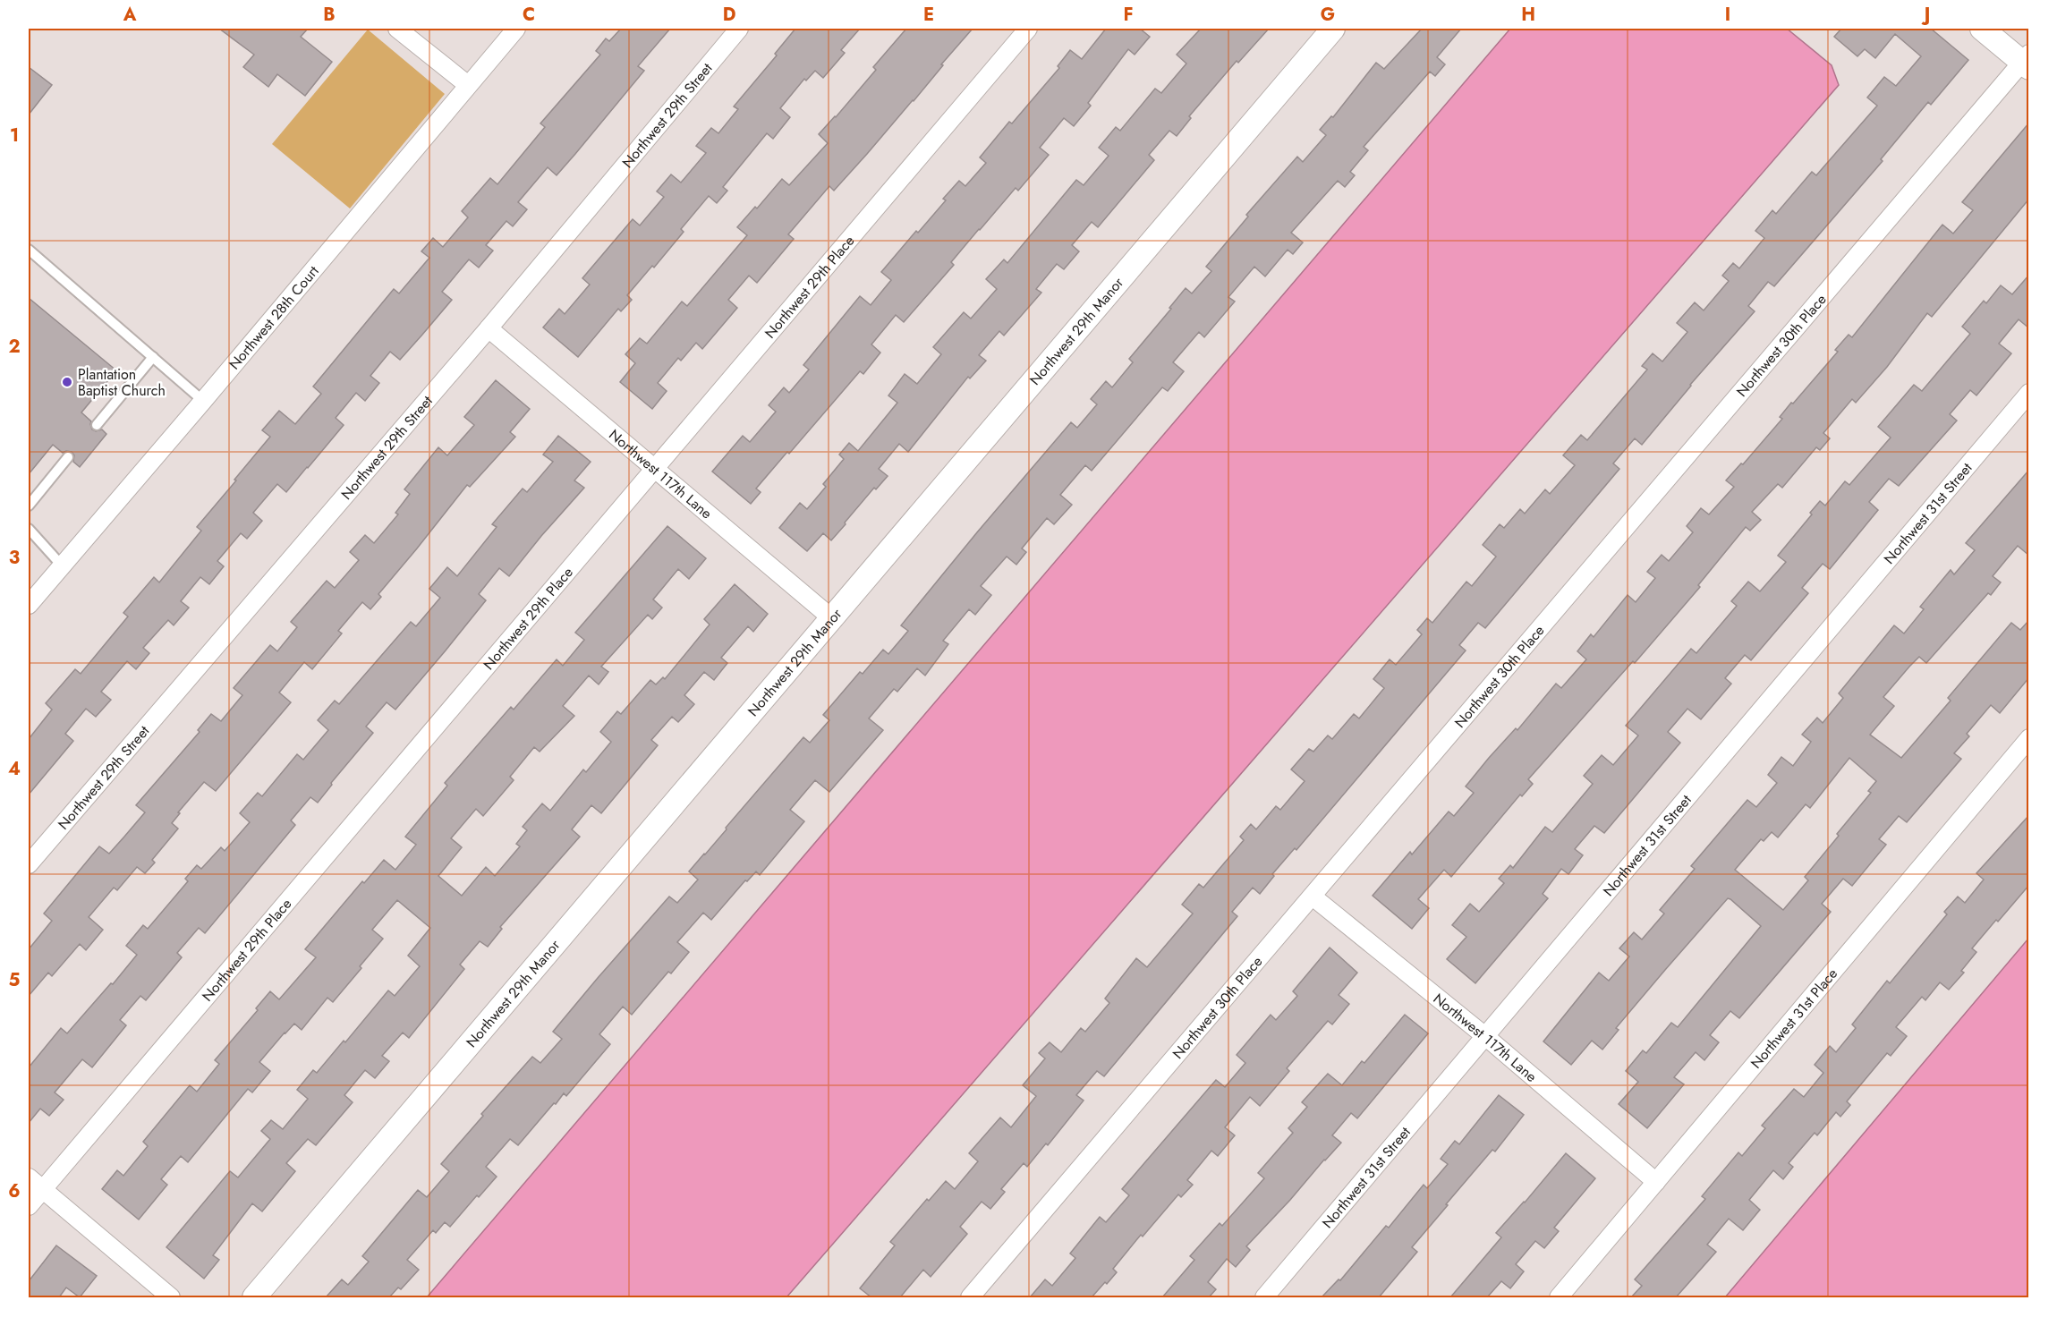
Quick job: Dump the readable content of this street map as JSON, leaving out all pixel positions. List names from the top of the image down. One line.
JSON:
{"streets":{"street":["Northwest 29th Street","Northwest 29th Place","Northwest 28th Court","Northwest 29th Manor","Northwest 30th Place","Northwest 117th Lane","Northwest 31st Street","Northwest 31st Place"]},"crossings":[["Northwest 29th Street","Northwest 117th Lane"],["Northwest 29th Place","Northwest 117th Lane"],["Northwest 29th Manor","Northwest 117th Lane"],["Northwest 30th Place","Northwest 117th Lane"],["Northwest 117th Lane","Northwest 31st Street"],["Northwest 117th Lane","Northwest 31st Place"]],"places":["Plantation Baptist Church"],"grid":{"columns":["A","B","C","D","E","F","G","H","I","J"],"rows":["1","2","3","4","5","6"]}}
